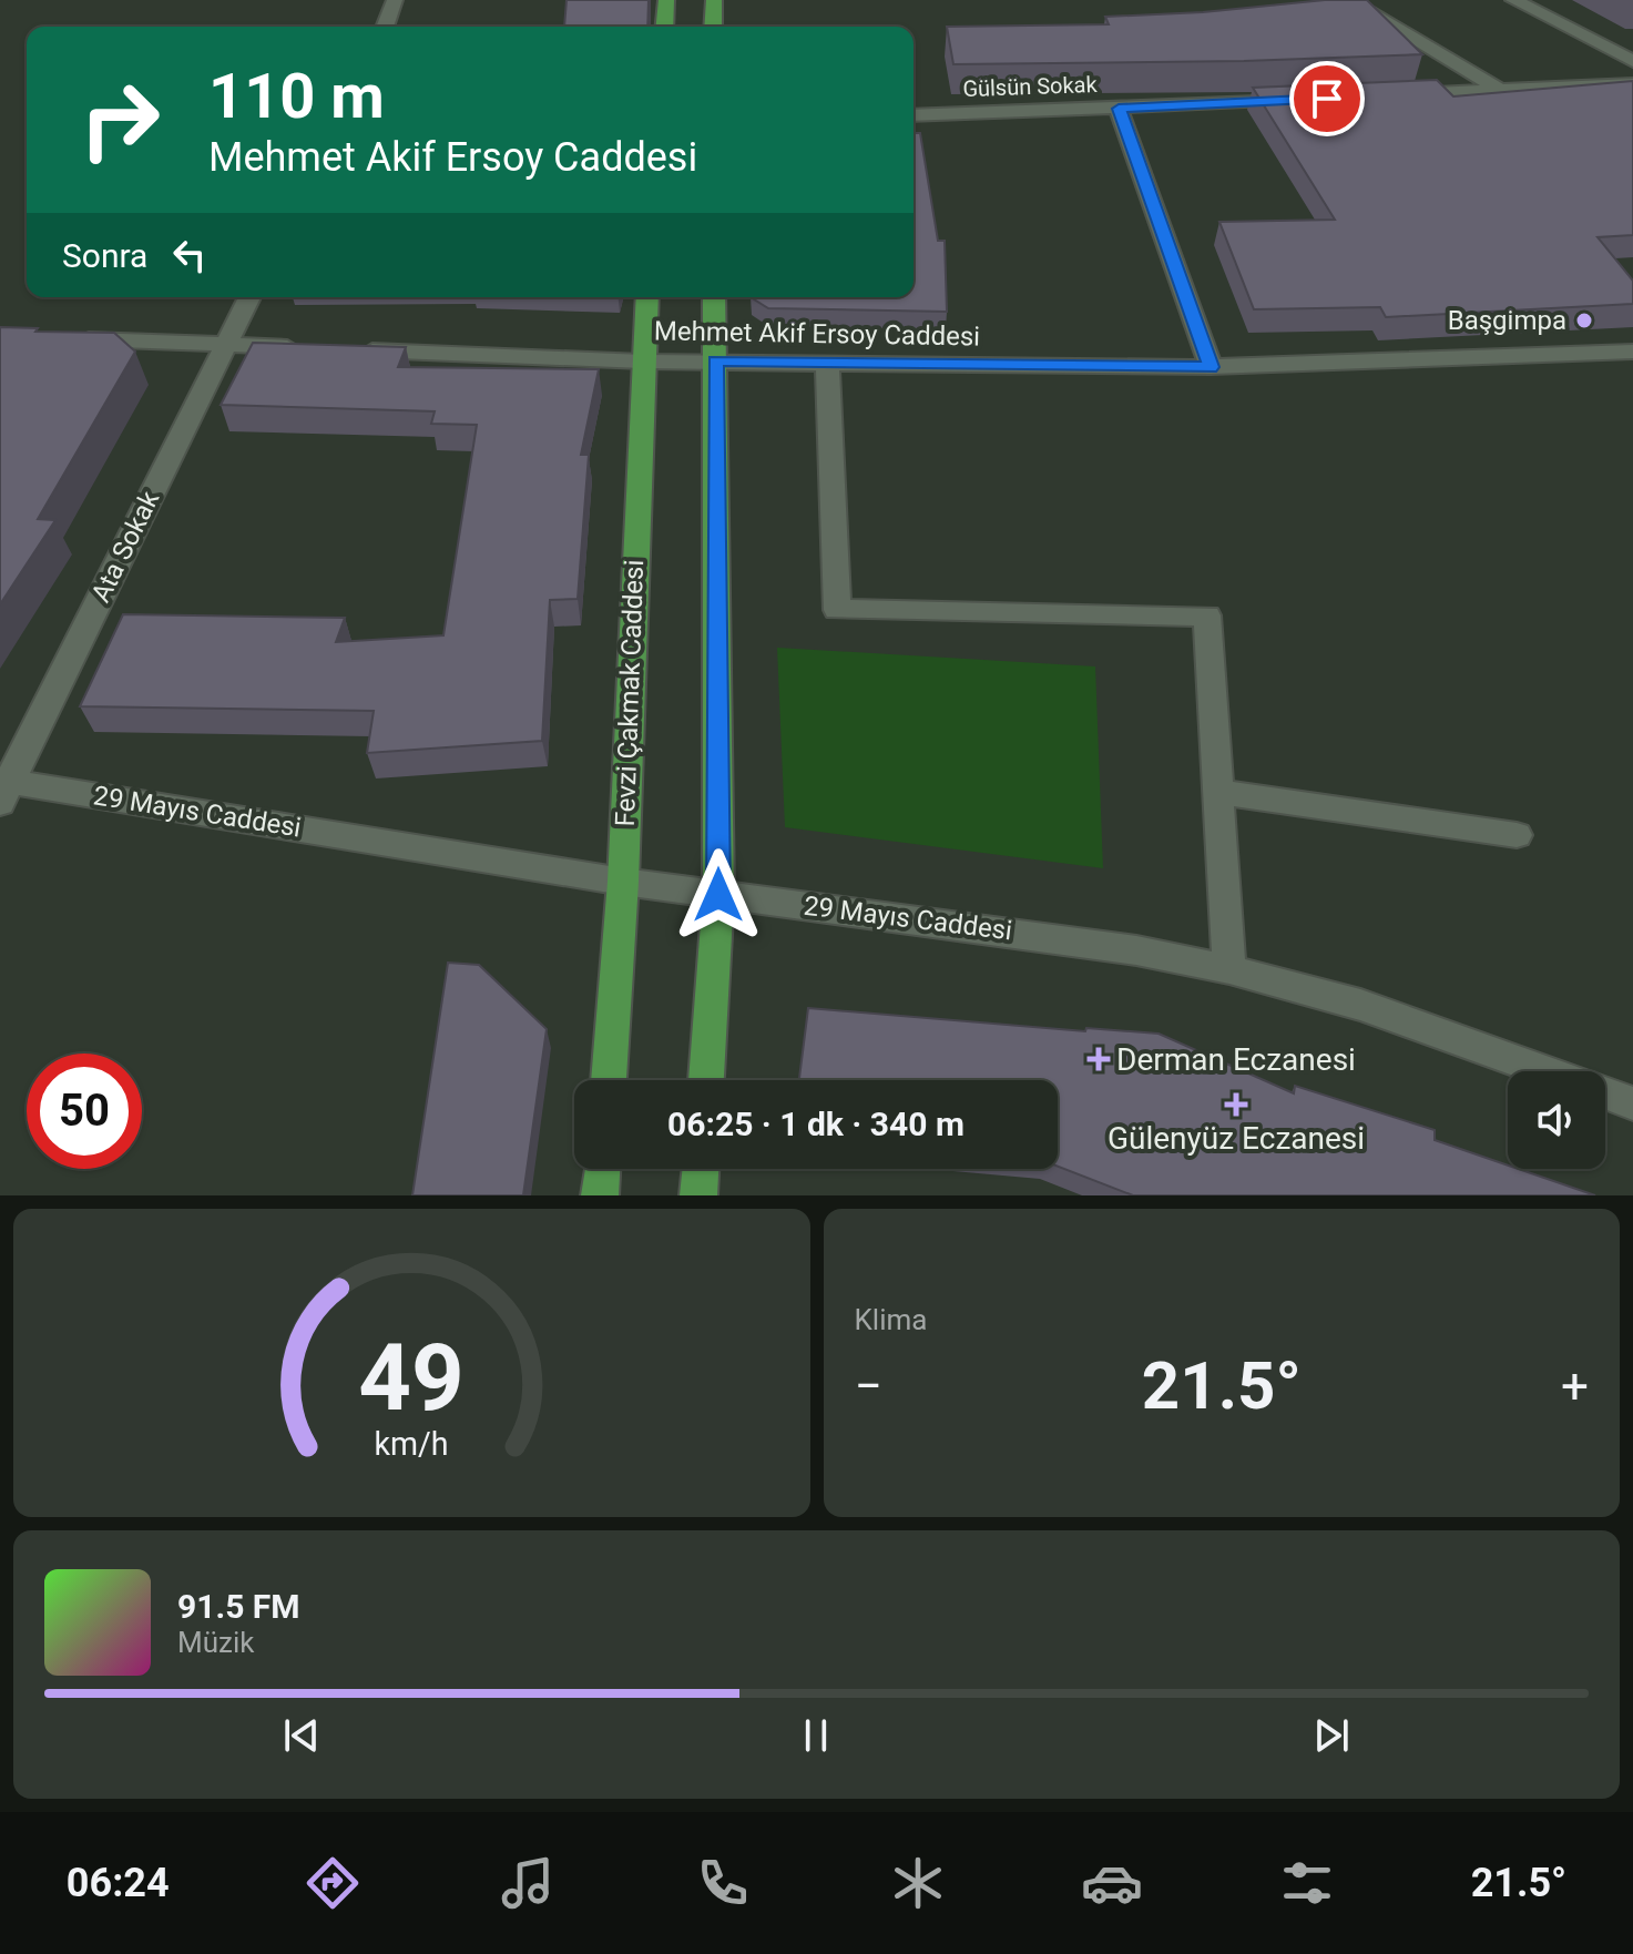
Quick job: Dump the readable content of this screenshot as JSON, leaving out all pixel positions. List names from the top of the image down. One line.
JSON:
{"streets":{"main road":["Fevzi Çakmak Caddesi"],"street":["Gülsün Sokak","Mehmet Akif Ersoy Caddesi","Ata Sokak","29 Mayıs Caddesi"]},"crossings":[["Mehmet Akif Ersoy Caddesi","Fevzi Çakmak Caddesi"],["Ata Sokak","29 Mayıs Caddesi"],["Fevzi Çakmak Caddesi","29 Mayıs Caddesi"]],"places":{"other":["Başgimpa"],"health":["Derman Eczanesi","Gülenyüz Eczanesi"]},"page":{"turn":["110 m","Mehmet Akif Ersoy Caddesi"],"then":"Sonra","limit":"50","trip":"06:25 · 1 dk · 340 m","tile":"Klima","heat":["−","21.5°","+"],"song":["91.5 FM","Müzik"],"tabs":["06:24","21.5°"],"gauge":["49","km/h"]}}
